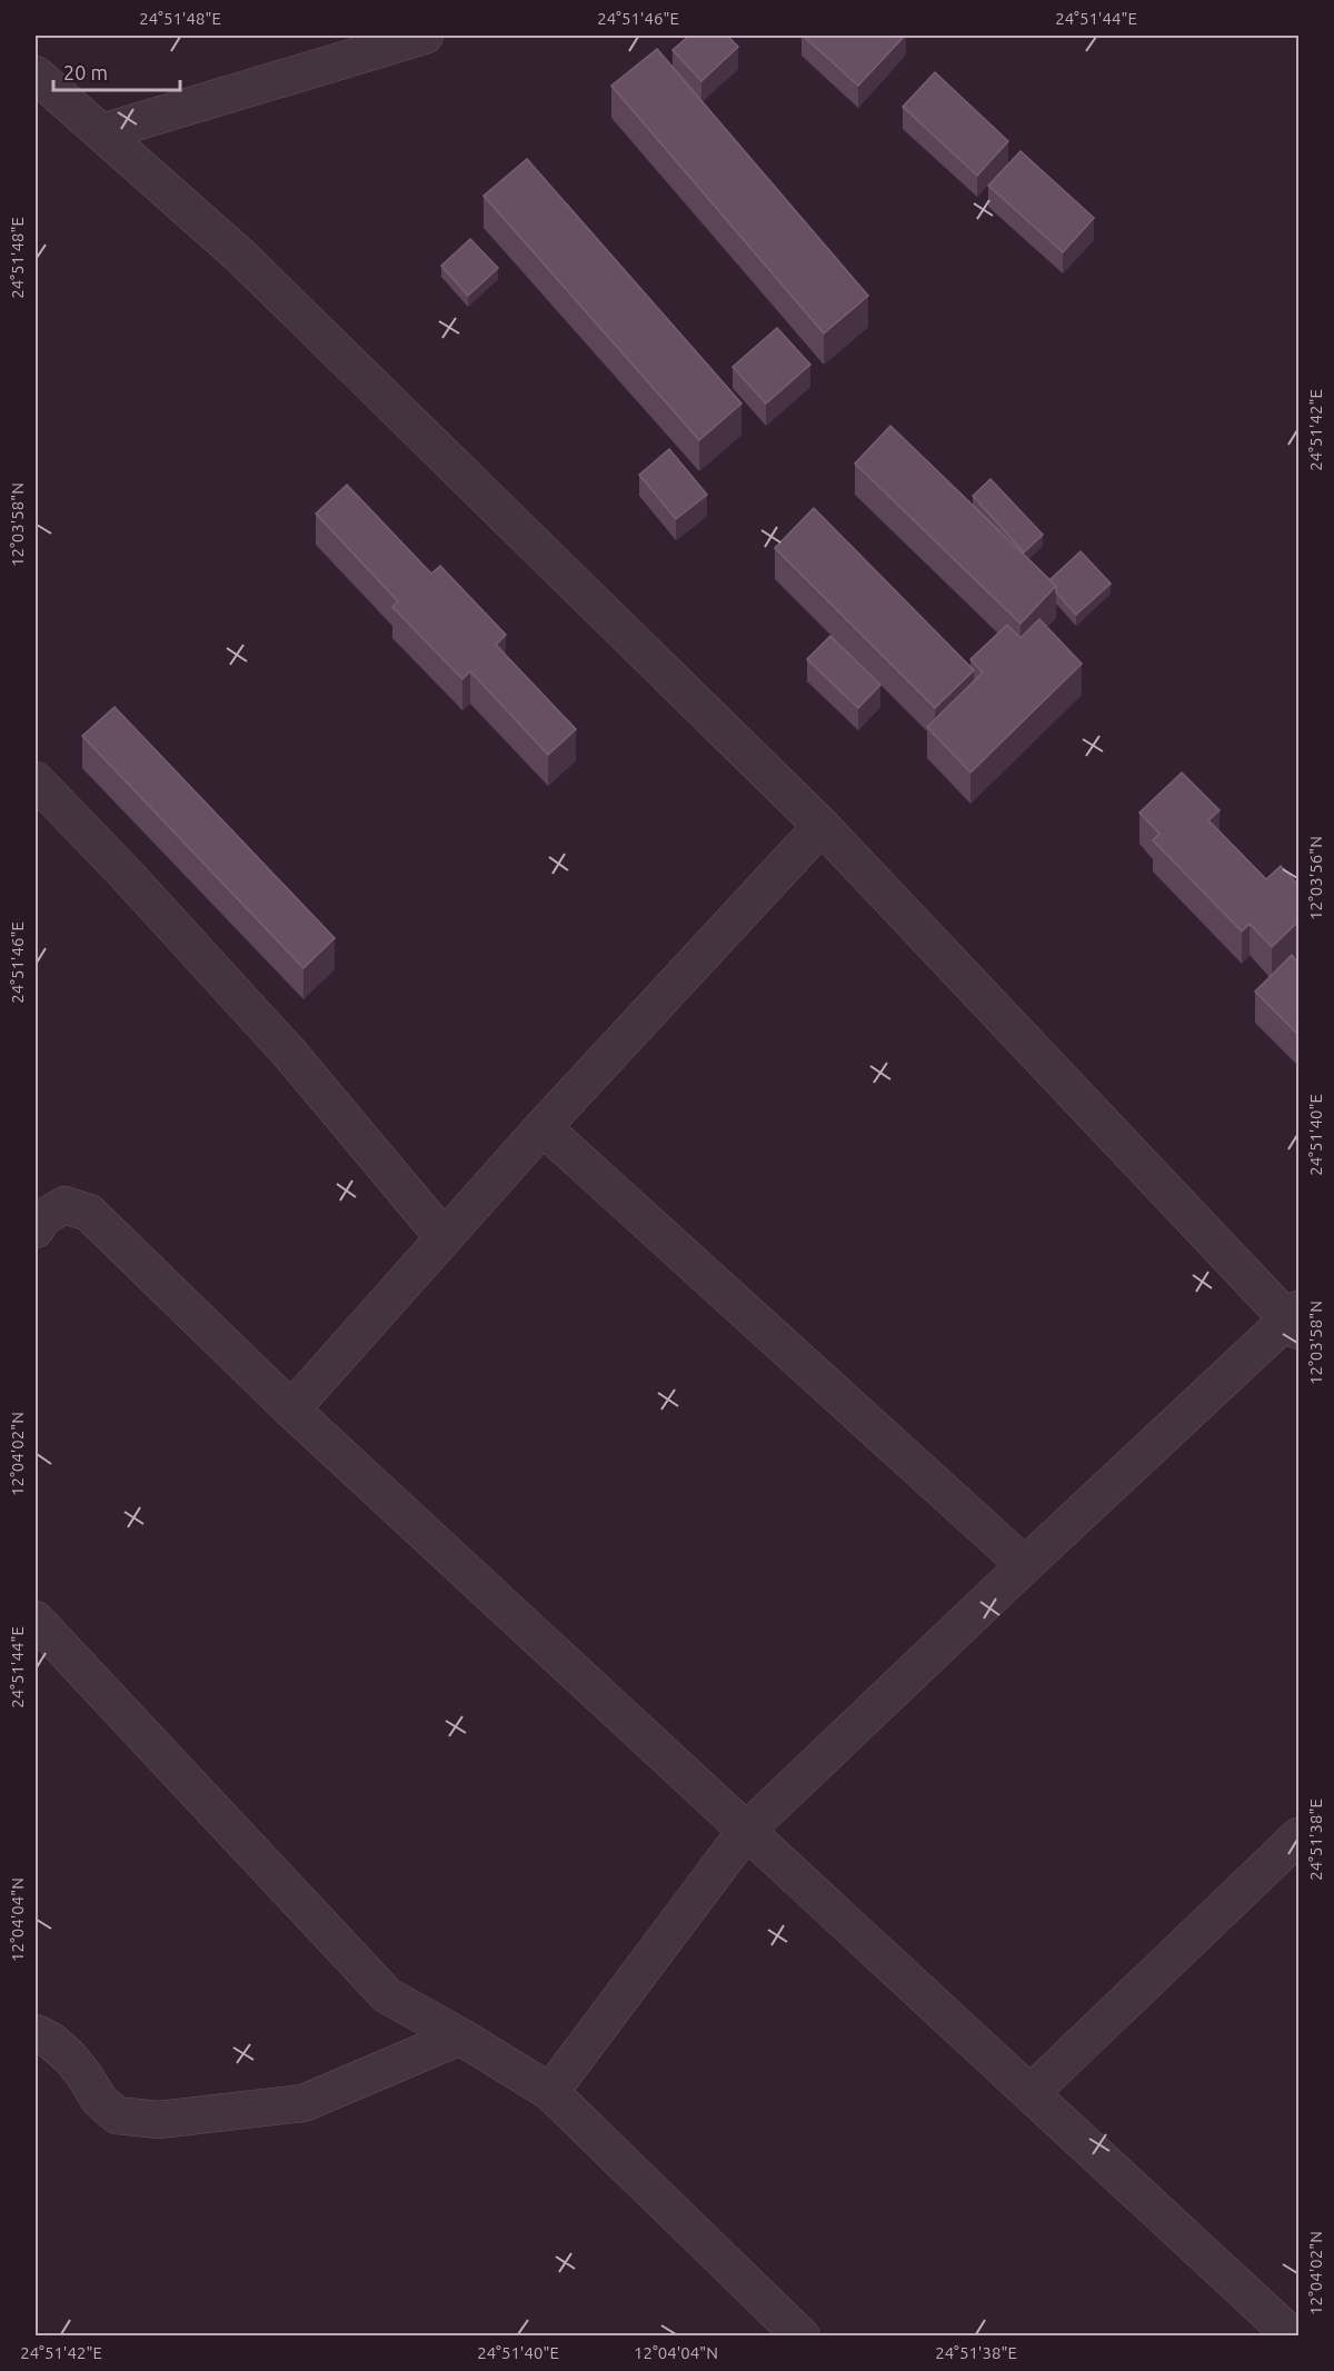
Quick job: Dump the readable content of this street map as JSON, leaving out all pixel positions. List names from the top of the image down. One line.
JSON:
{"scale_bar":"20 m","coordinates":["24°51'48\"E","24°51'46\"E","24°51'44\"E","24°51'42\"E","12°03'58\"N","12°03'56\"N","24°51'40\"E","12°04'02\"N","24°51'38\"E","12°04'04\"N"]}
